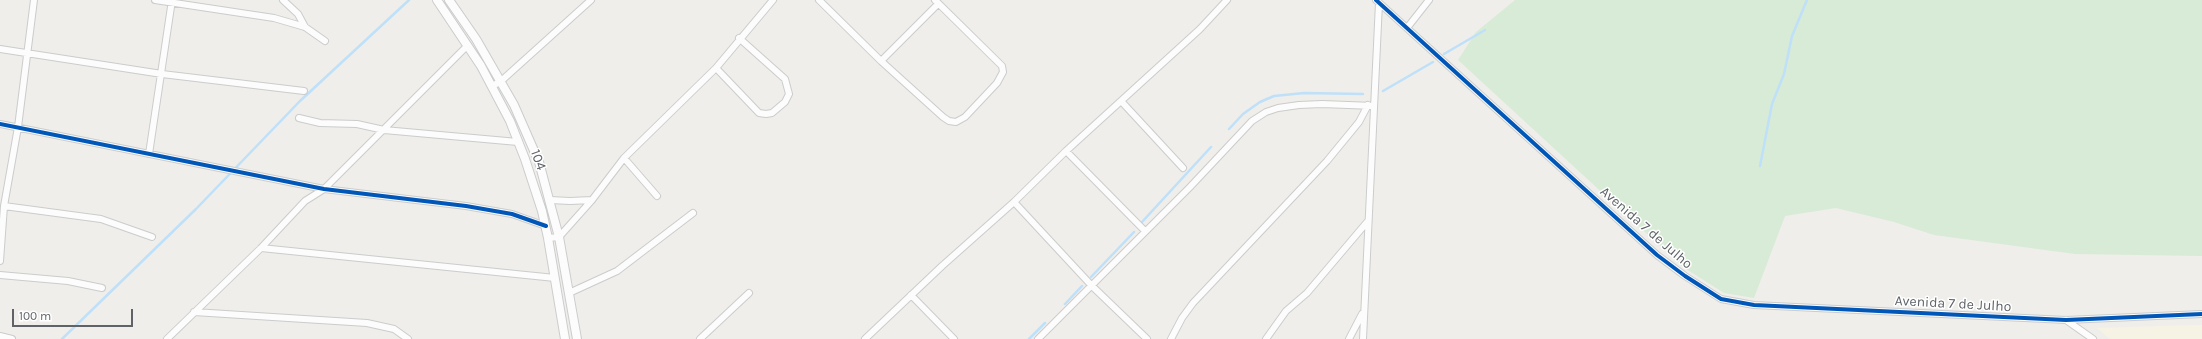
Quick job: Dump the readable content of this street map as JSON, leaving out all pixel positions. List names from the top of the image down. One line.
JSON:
{"streets":{"street":["104","Avenida 7 de Julho"]},"scale_bar":"100 m"}
